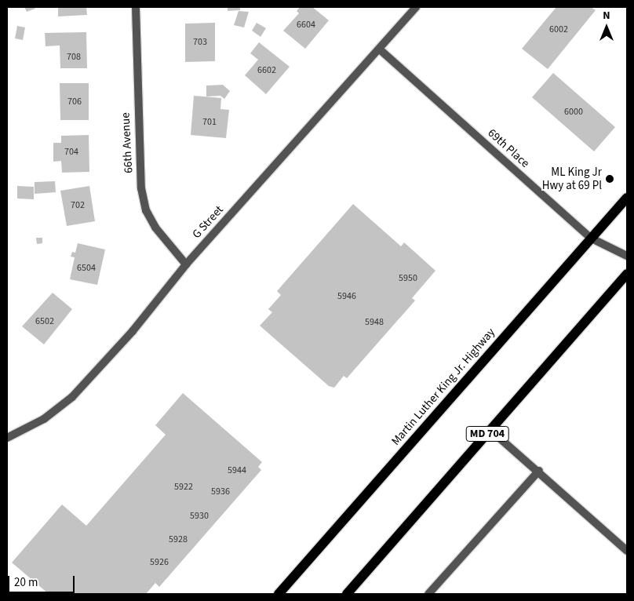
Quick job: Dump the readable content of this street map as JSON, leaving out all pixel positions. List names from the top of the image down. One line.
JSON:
{"streets":{"main road":["Martin Luther King Jr. Highway","MD 704"],"street":["66th Avenue","69th Place","G Street"]},"crossings":[["66th Avenue","G Street"],["69th Place","G Street"],["69th Place","Martin Luther King Jr. Highway"]],"places":["ML King Jr Hwy at 69 Pl"],"house_numbers":["6604","6002","703","708","6602","706","6000","701","704","702","6504","5950","5946","6502","5948","5944","5922","5936","5930","5928","5926"],"scale_bar":"20 m","north":"top"}
